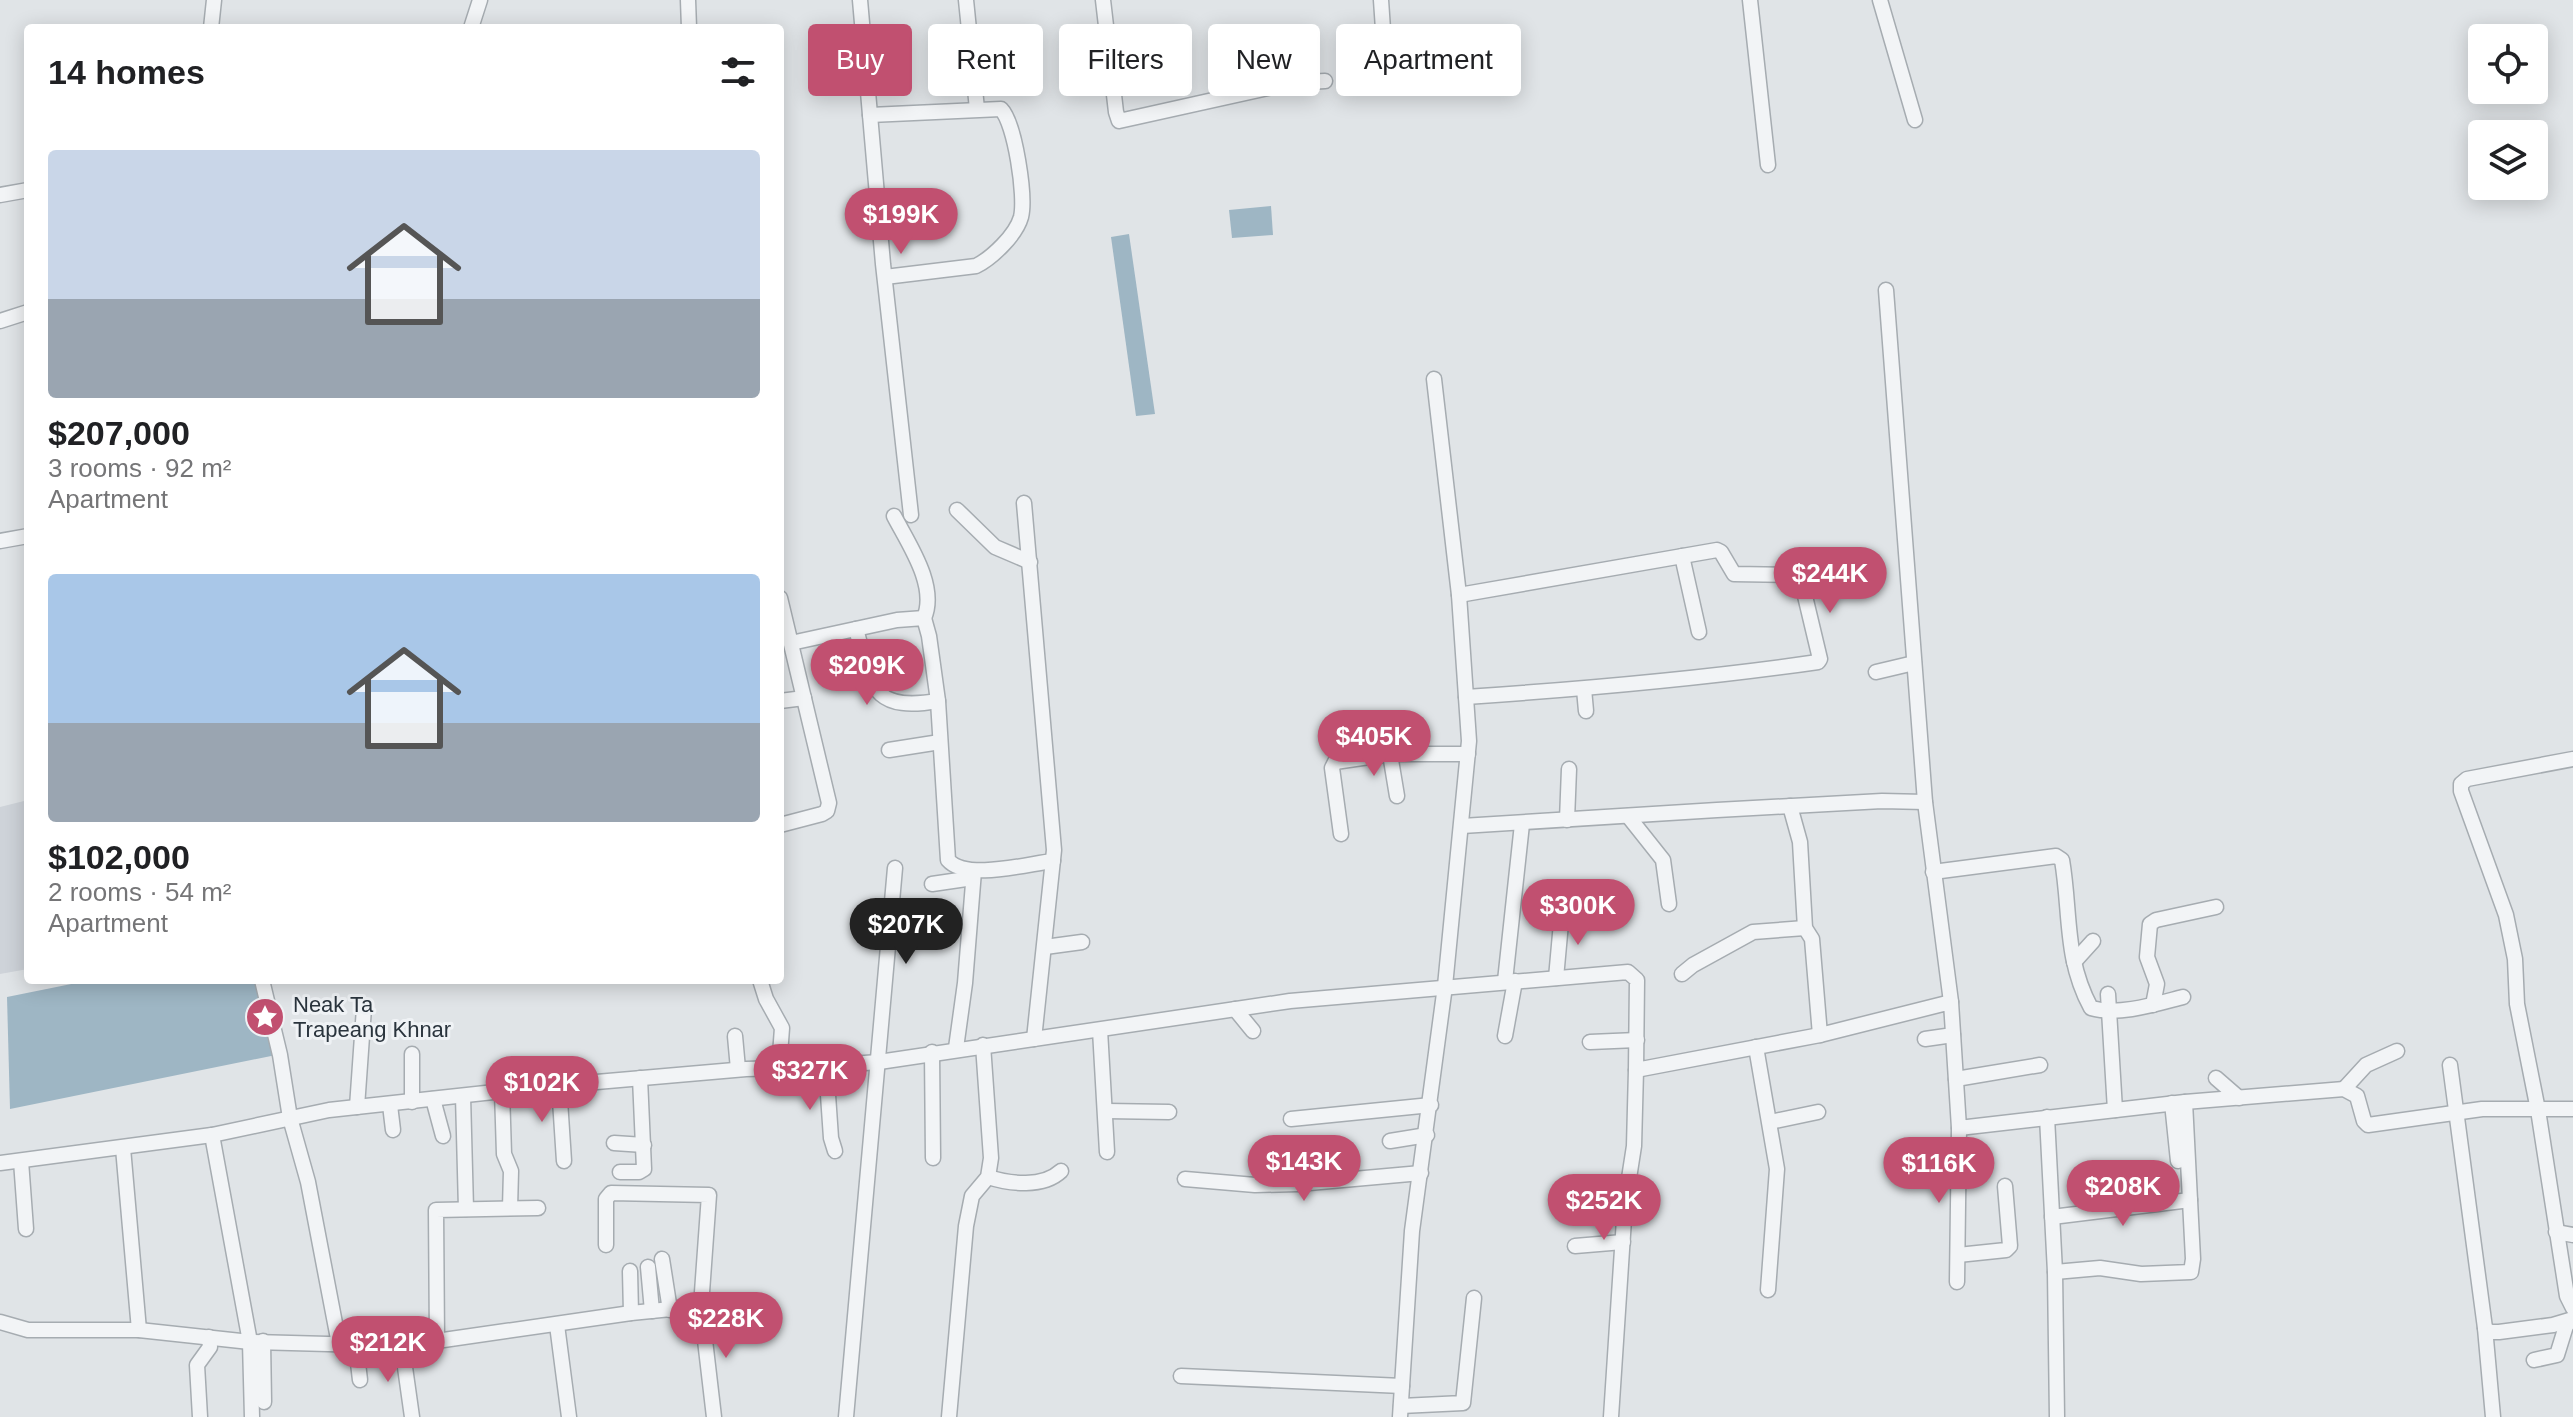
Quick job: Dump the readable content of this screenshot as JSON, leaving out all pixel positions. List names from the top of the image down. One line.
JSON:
{"places":{"place":["Neak Ta Trapeang Khnar"]},"page":{"chip":["Buy","Rent","Filters","New","Apartment"],"heading":"14 homes","list":[{"name":"$207,000","note":"3 rooms · 92 m² · Apartment"},{"name":"$102,000","note":"2 rooms · 54 m² · Apartment"}],"price":["$199K","$244K","$209K","$405K","$300K","$207K","$327K","$102K","$143K","$116K","$208K","$252K","$228K","$212K"]}}
